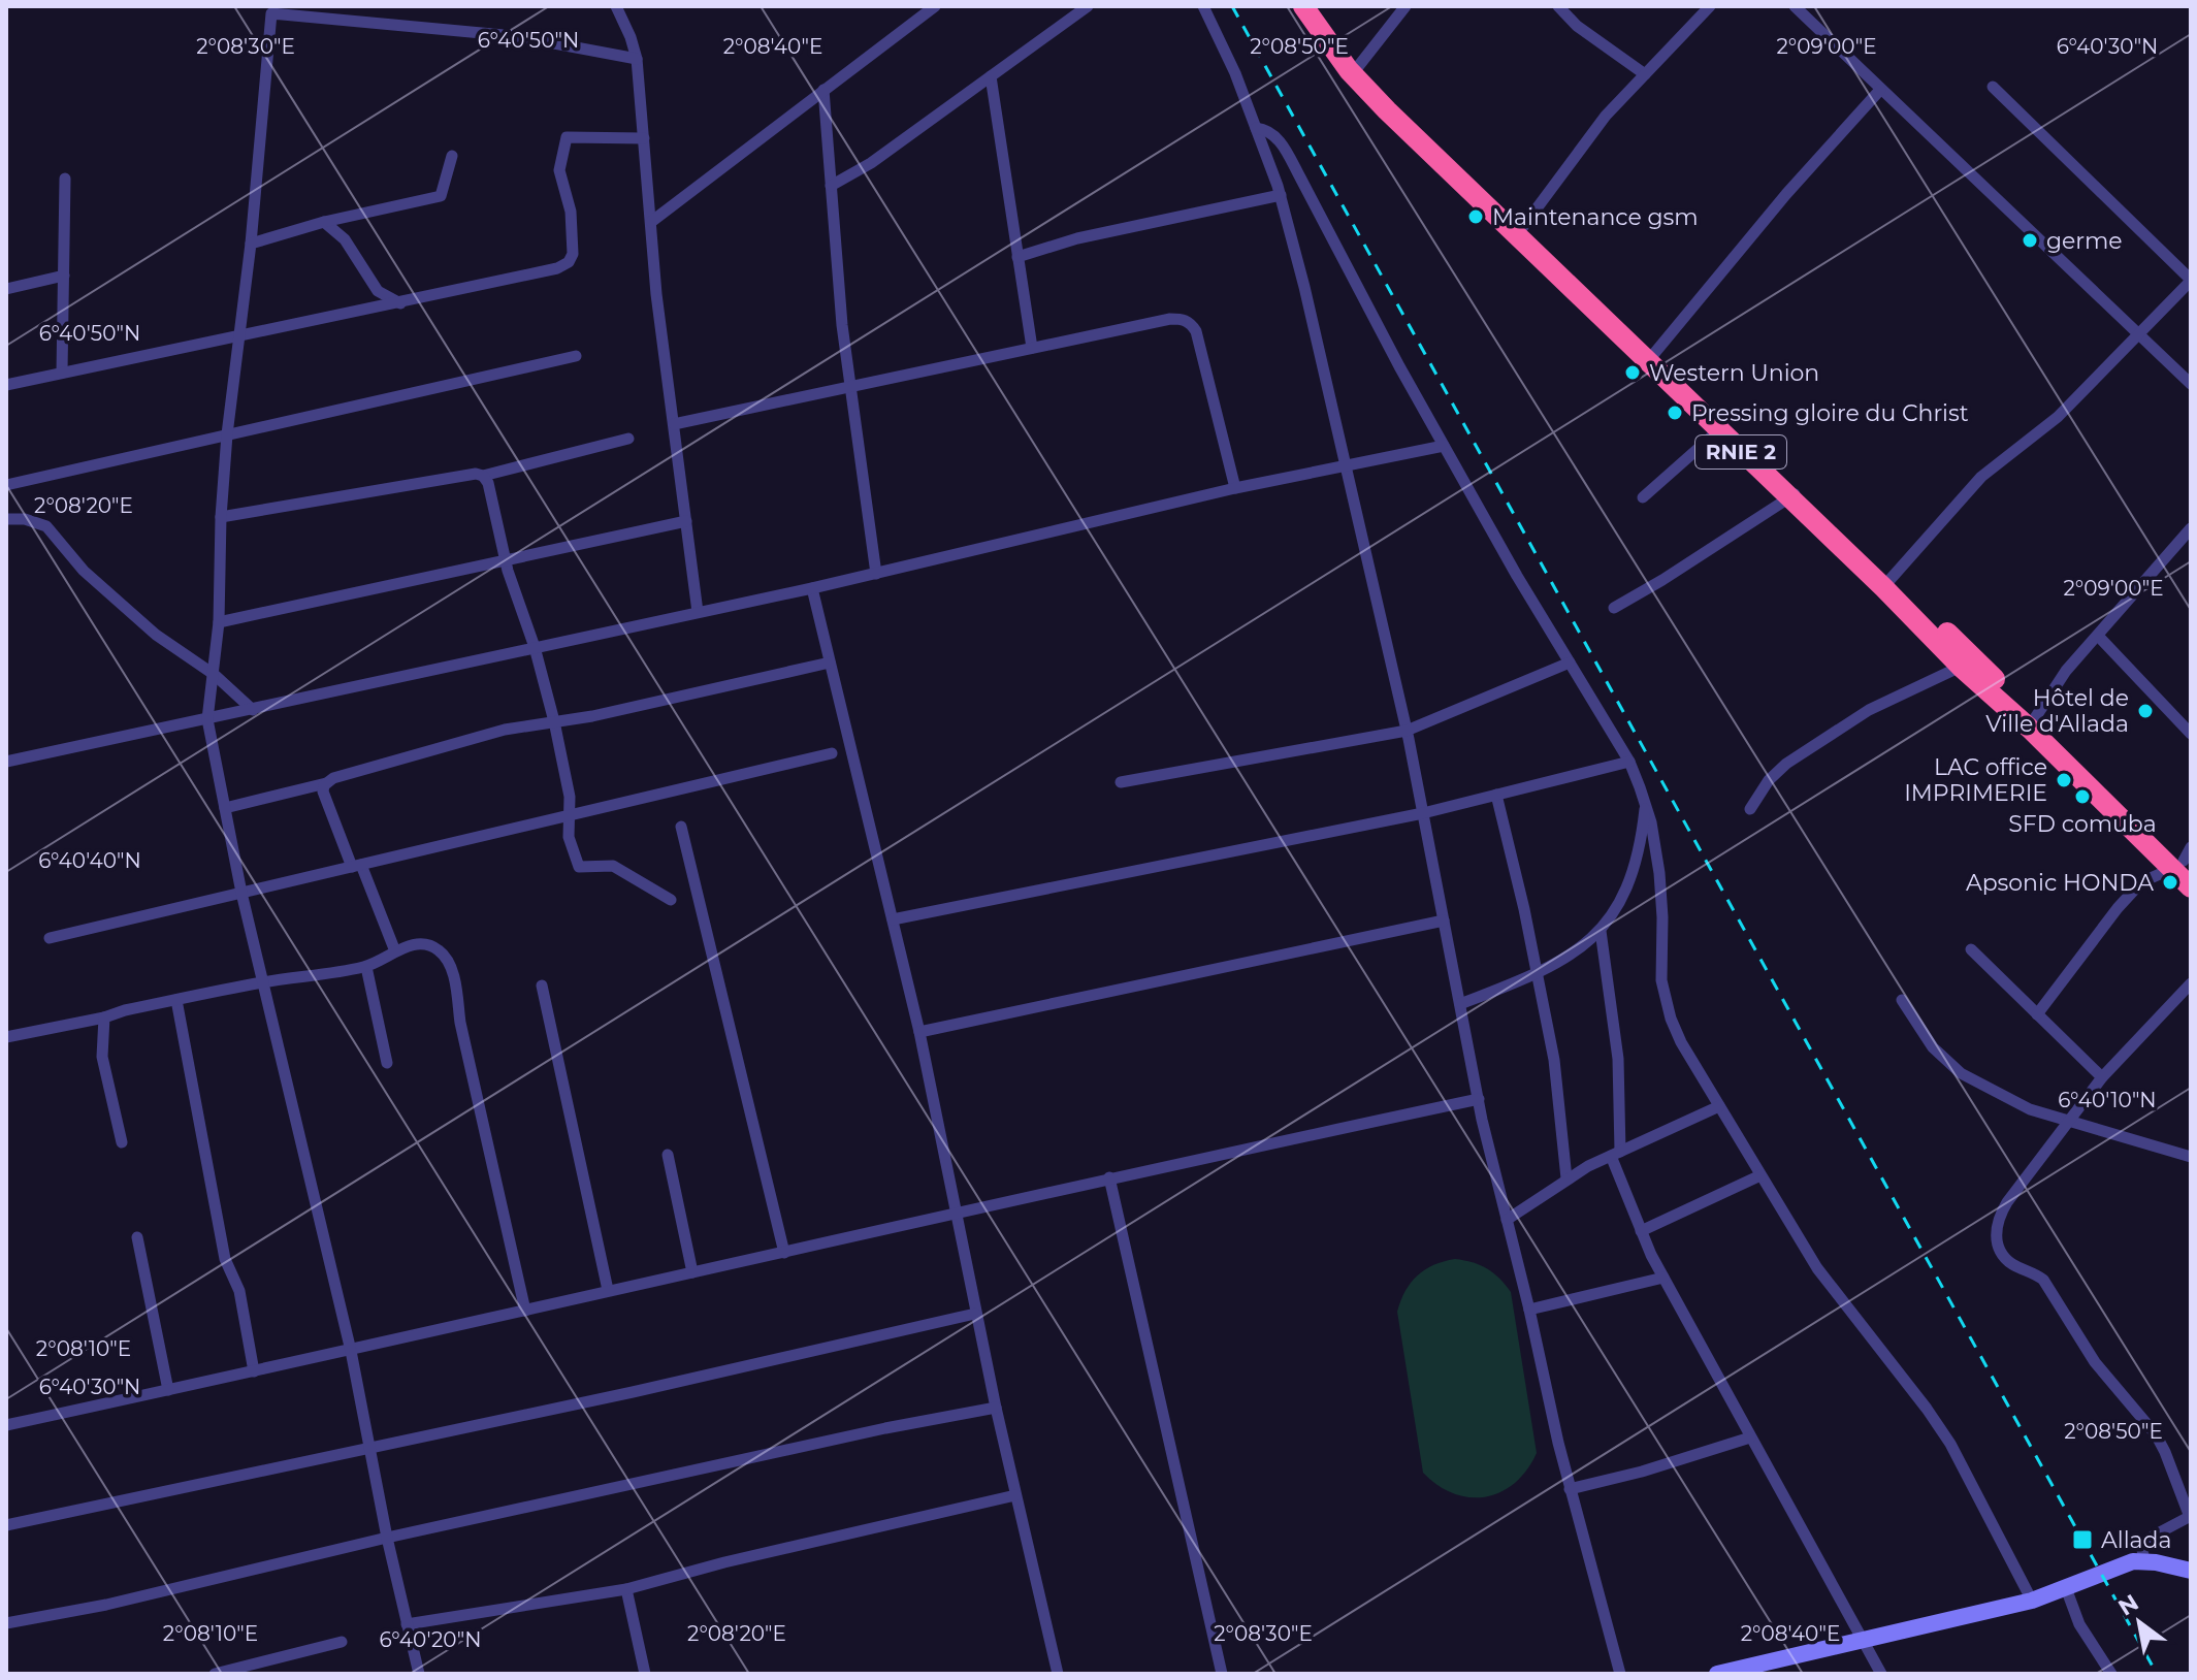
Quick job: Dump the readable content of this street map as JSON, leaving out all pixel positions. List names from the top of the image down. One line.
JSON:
{"streets":{"highway":["RNIE 2"]},"places":{"other":["Maintenance gsm","germe","Western Union","Pressing gloire du Christ","Hôtel de Ville d'Allada","LAC office IMPRIMERIE","SFD comuba","Apsonic HONDA"],"transit":["Allada"]},"north":"top left","coordinates":["6°40'50\"N","6°40'30\"N","2°08'30\"E","2°08'40\"E","2°08'50\"E","2°09'00\"E","2°08'20\"E","6°40'40\"N","6°40'10\"N","2°08'10\"E","6°40'20\"N"]}
